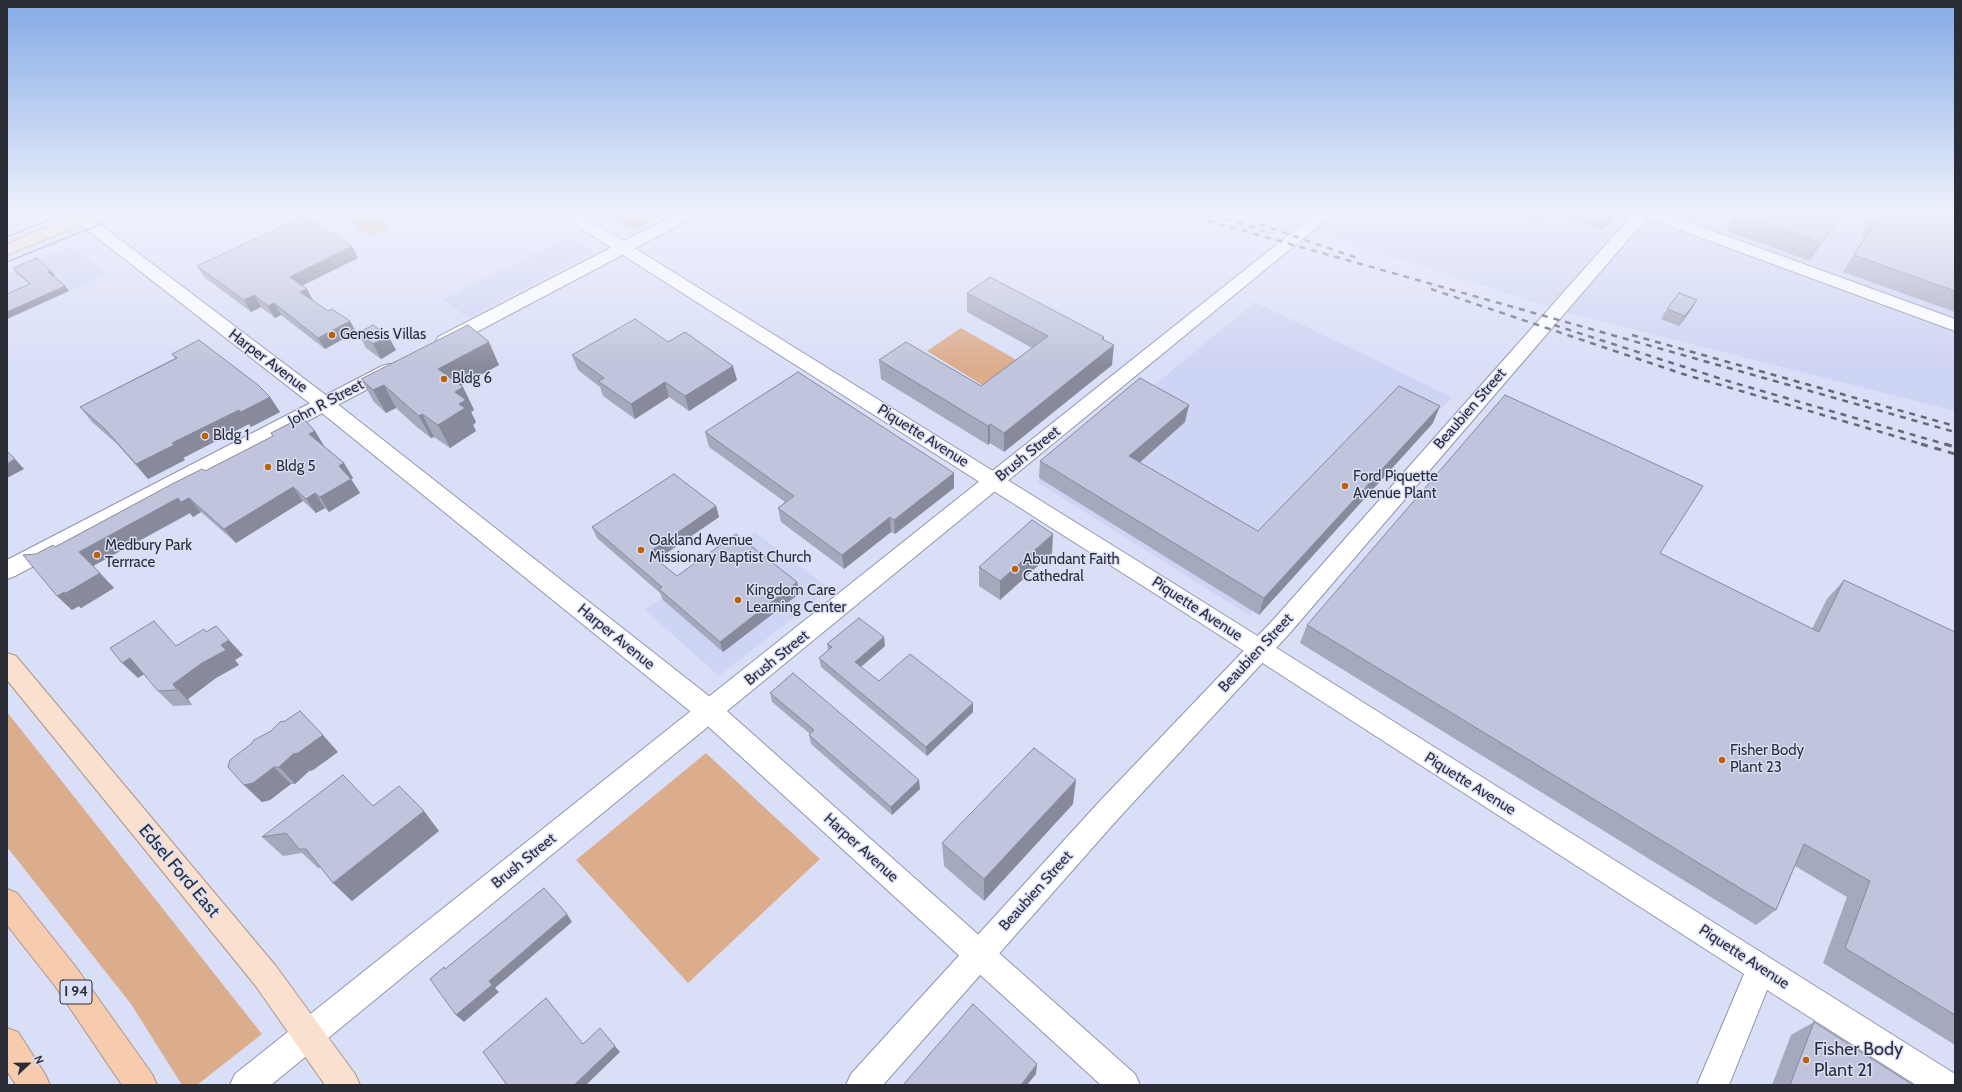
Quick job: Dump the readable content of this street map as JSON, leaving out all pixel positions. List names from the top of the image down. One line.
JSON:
{"streets":{"highway":["I 94"],"main road":["Edsel Ford East"],"street":["Harper Avenue","John R Street","Beaubien Street","Piquette Avenue","Brush Street"]},"crossings":[["Harper Avenue","John R Street"],["Harper Avenue","Beaubien Street"],["Harper Avenue","Brush Street"],["Beaubien Street","Piquette Avenue"],["Piquette Avenue","Brush Street"],["Brush Street","Edsel Ford East"]],"places":["Genesis Villas","Bldg 6","Bldg 1","Bldg 5","Ford Piquette Avenue Plant","Oakland Avenue Missionary Baptist Church","Medbury Park Terrrace","Abundant Faith Cathedral","Kingdom Care Learning Center","Fisher Body Plant 23","Fisher Body Plant 21"],"north":"right"}
